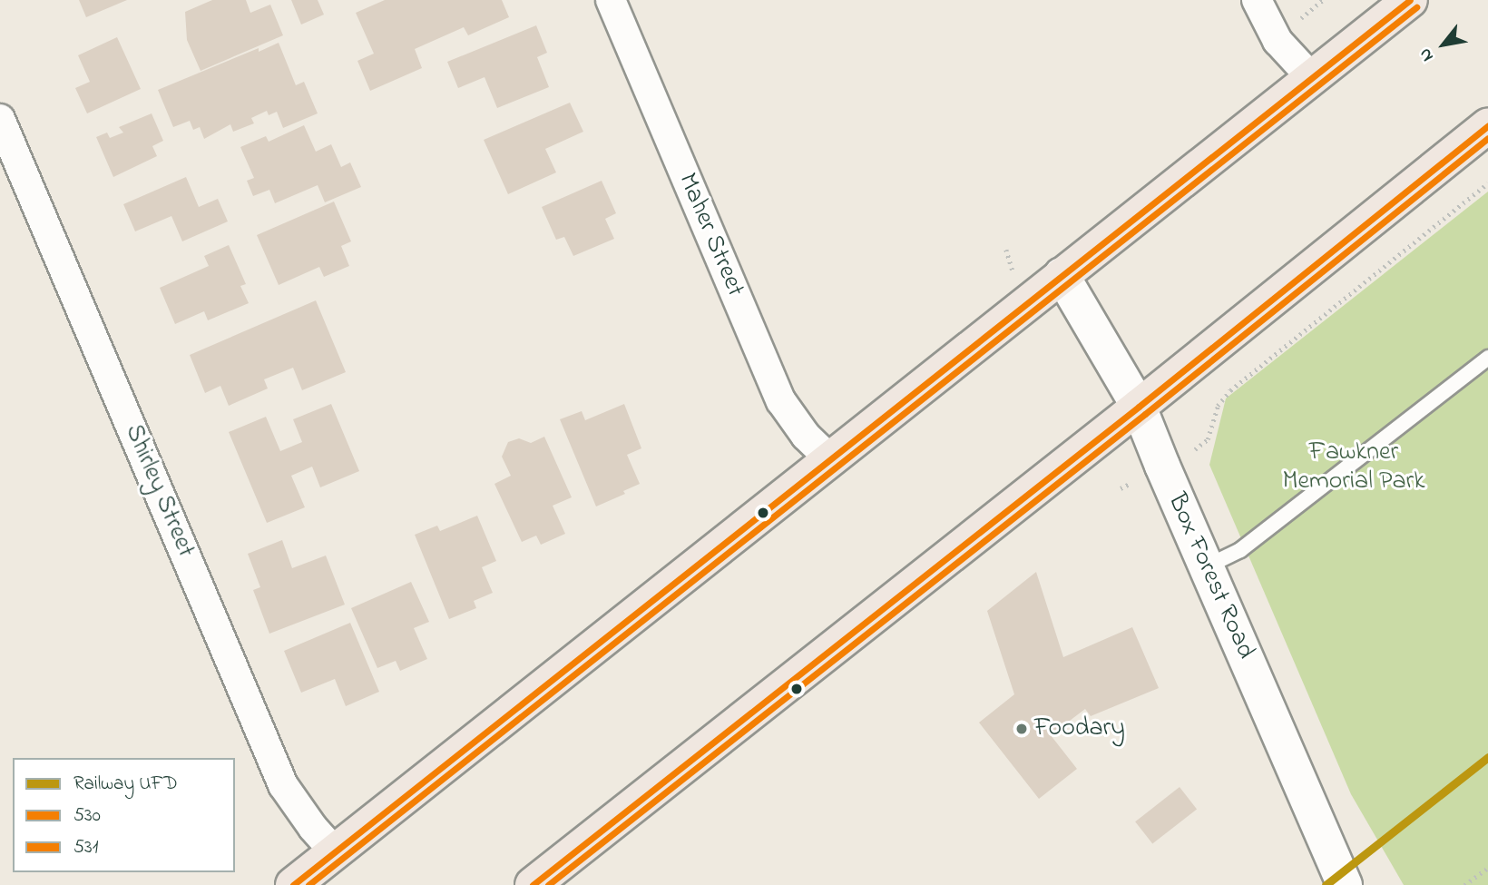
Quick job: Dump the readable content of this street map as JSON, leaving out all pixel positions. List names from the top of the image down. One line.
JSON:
{"streets":{"street":["Maher Street","Shirley Street","Box Forest Road"]},"parks":["Fawkner Memorial Park"],"places":["Foodary"],"lines":["transit line 530","transit line 531","rail line UFD"],"legend":["Railway UFD","530","531"],"north":"bottom left"}
